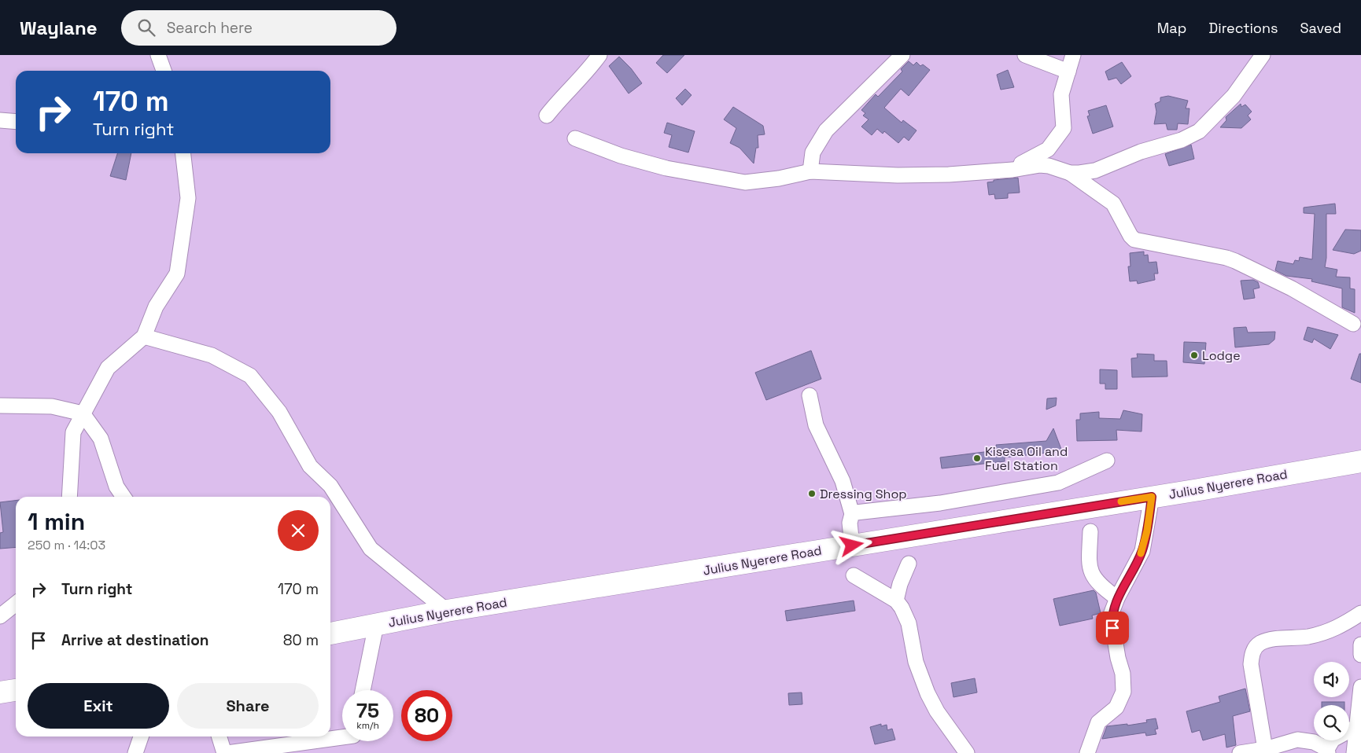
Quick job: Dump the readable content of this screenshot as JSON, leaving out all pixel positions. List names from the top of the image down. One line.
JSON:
{"streets":{"highway":["Julius Nyerere Road"]},"places":["Lodge","Kisesa Oil and Fuel Station","Dressing Shop"],"page":{"header":"Waylane","search":"Search here","nav":["Map","Directions","Saved"],"turn":["170 m","Turn right"],"heading":["1 min","250 m · 14:03"],"list":[{"name":"Turn right","value":"170 m"},{"name":"Arrive at destination","value":"80 m"}],"buttons":["Exit","Share"],"speed":"75 km/h","limit":"80"}}
